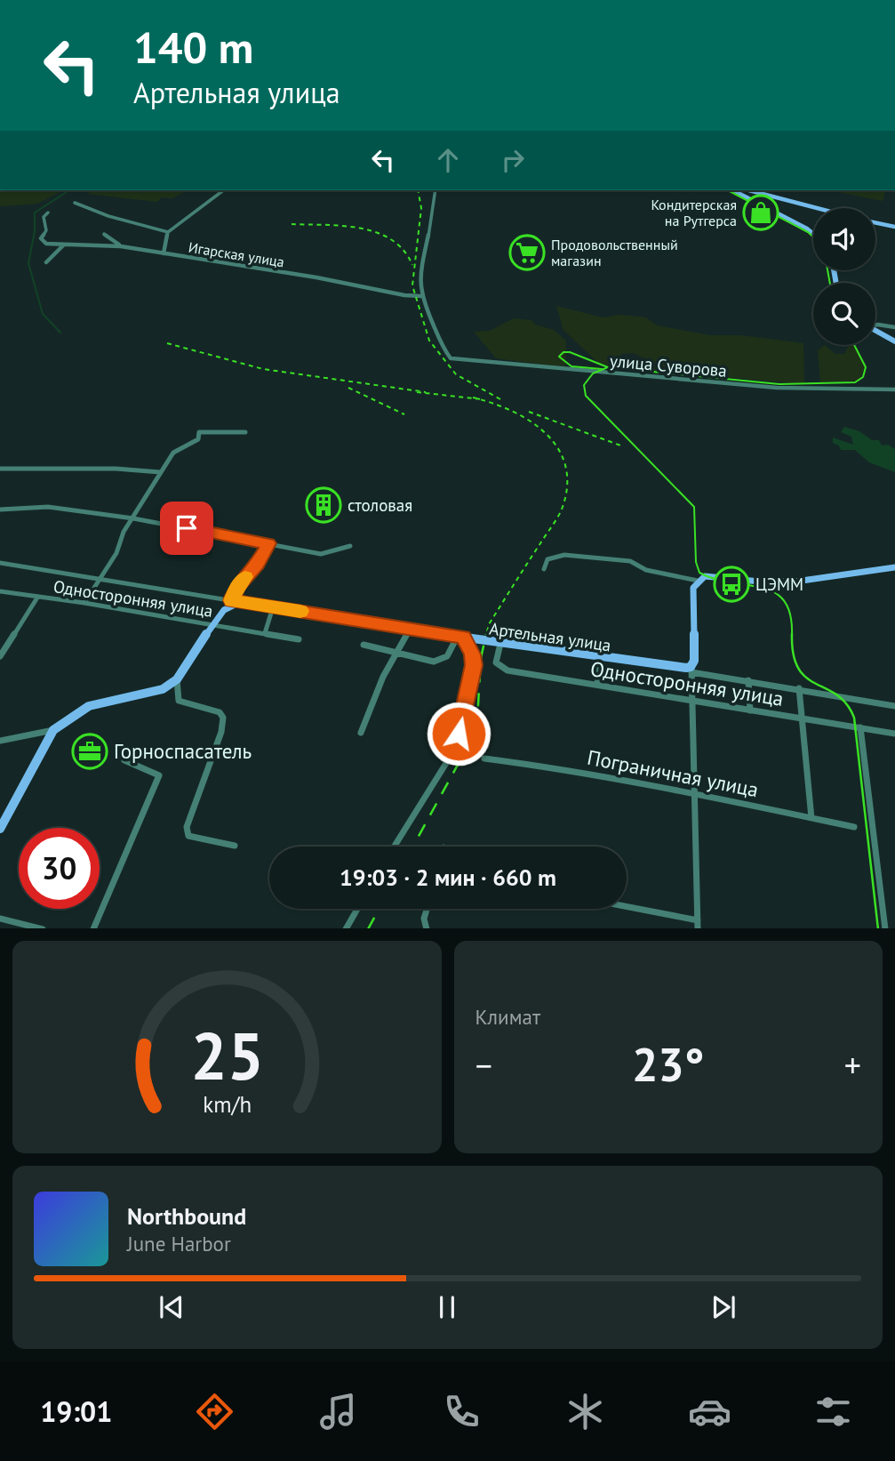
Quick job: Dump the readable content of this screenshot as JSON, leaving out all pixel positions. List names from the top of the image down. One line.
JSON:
{"streets":{"main road":["Артельная улица"],"street":["Игарская улица","улица Суворова","Односторонняя улица","Пограничная улица"]},"crossings":[["Односторонняя улица","Артельная улица"]],"places":{"shop":["Кондитерская на Рутгерса"],"supermarket":["Продовольственный магазин"],"building":["столовая"],"bus stop":["ЦЭММ"],"office":["Горноспасатель"]},"page":{"turn":["140 m","Артельная улица"],"limit":"30","trip":"19:03 · 2 мин · 660 m","tile":"Климат","heat":["−","23°","+"],"song":["Northbound","June Harbor"],"tabs":"19:01","gauge":["25","km/h"]}}
